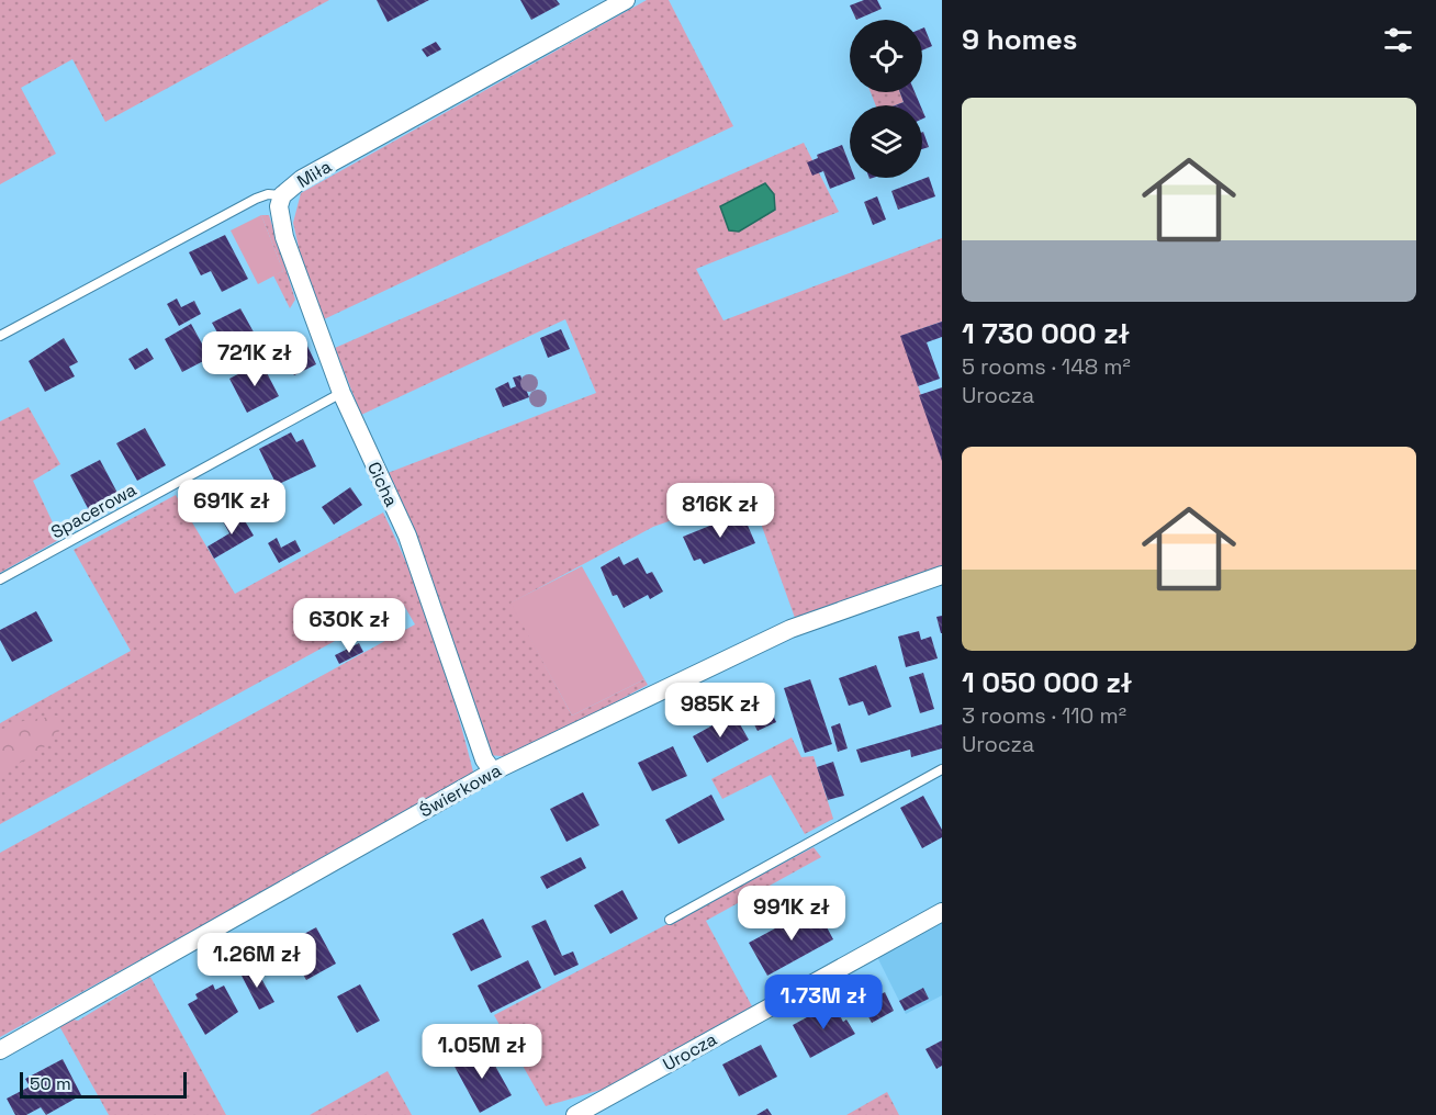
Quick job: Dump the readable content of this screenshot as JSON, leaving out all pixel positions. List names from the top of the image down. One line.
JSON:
{"streets":{"street":["Miła","Cicha","Świerkowa","Urocza"],"lane":["Spacerowa"]},"crossings":[["Miła","Cicha"],["Cicha","Spacerowa"],["Cicha","Świerkowa"]],"scale_bar":"50 m","page":{"heading":"9 homes","list":[{"name":"1 730 000 zł","note":"5 rooms · 148 m² · Urocza"},{"name":"1 050 000 zł","note":"3 rooms · 110 m² · Urocza"}],"price":["721K zł","691K zł","816K zł","630K zł","985K zł","991K zł","1.26M zł","1.73M zł","1.05M zł"],"scale":"50 m"}}
